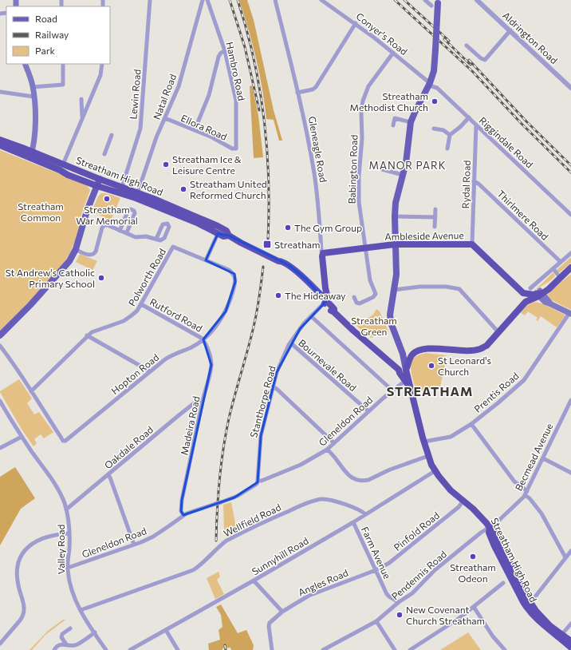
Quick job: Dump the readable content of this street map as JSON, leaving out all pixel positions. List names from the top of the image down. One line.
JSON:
{"streets":{"highway":["Gleneagle Road","Streatham High Road","Ambleside Avenue"],"street":["Conyer's Road","Aldrington Road","Hambro Road","Lewin Road","Natal Road","Ellora Road","Riggindale Road","Babington Road","Rydal Road","Thirlmere Road","Polworth Road","Rutford Road","Bournevale Road","Hopton Road","Prentis Road","Stanthorpe Road","Gleneldon Road","Madeira Road","Oakdale Road","Becmead Avenue","Wellfield Road","Pinfold Road","Valley Road","Farm Avenue","Sunnyhill Road","Pendennis Road","Angles Road"]},"crossings":[["Conyer's Road","Riggindale Road"],["Conyer's Road","Babington Road"],["Hambro Road","Ellora Road"],["Lewin Road","Streatham High Road"],["Natal Road","Ellora Road"],["Natal Road","Streatham High Road"],["Riggindale Road","Rydal Road"],["Gleneagle Road","Streatham High Road"],["Gleneagle Road","Ambleside Avenue"],["Gleneagle Road","Stanthorpe Road"],["Babington Road","Ambleside Avenue"],["Streatham High Road","Prentis Road"],["Streatham High Road","Stanthorpe Road"],["Streatham High Road","Gleneldon Road"],["Streatham High Road","Becmead Avenue"],["Streatham High Road","Pinfold Road"],["Streatham High Road","Sunnyhill Road"],["Streatham High Road","Pendennis Road"],["Rydal Road","Thirlmere Road"],["Rydal Road","Ambleside Avenue"],["Polworth Road","Rutford Road"],["Polworth Road","Hopton Road"],["Rutford Road","Hopton Road"],["Rutford Road","Madeira Road"],["Bournevale Road","Stanthorpe Road"],["Bournevale Road","Gleneldon Road"],["Hopton Road","Madeira Road"],["Stanthorpe Road","Gleneldon Road"],["Gleneldon Road","Madeira Road"],["Gleneldon Road","Valley Road"],["Madeira Road","Oakdale Road"],["Oakdale Road","Valley Road"],["Becmead Avenue","Pendennis Road"],["Wellfield Road","Valley Road"],["Wellfield Road","Sunnyhill Road"],["Pinfold Road","Farm Avenue"],["Pinfold Road","Angles Road"],["Farm Avenue","Sunnyhill Road"],["Farm Avenue","Pendennis Road"],["Farm Avenue","Angles Road"]],"districts":["MANOR PARK","STREATHAM"],"parks":["Streatham Common","Streatham Green"],"places":{"other":["Streatham Methodist Church","Streatham Ice & Leisure Centre","Streatham United Reformed Church","Streatham War Memorial","The Gym Group","St Andrew's Catholic Primary School","The Hideaway","St Leonard's Church","Streatham Odeon","New Covenant Church Streatham"],"transit":["Streatham"]},"legend":["Road","Railway","Park"]}
